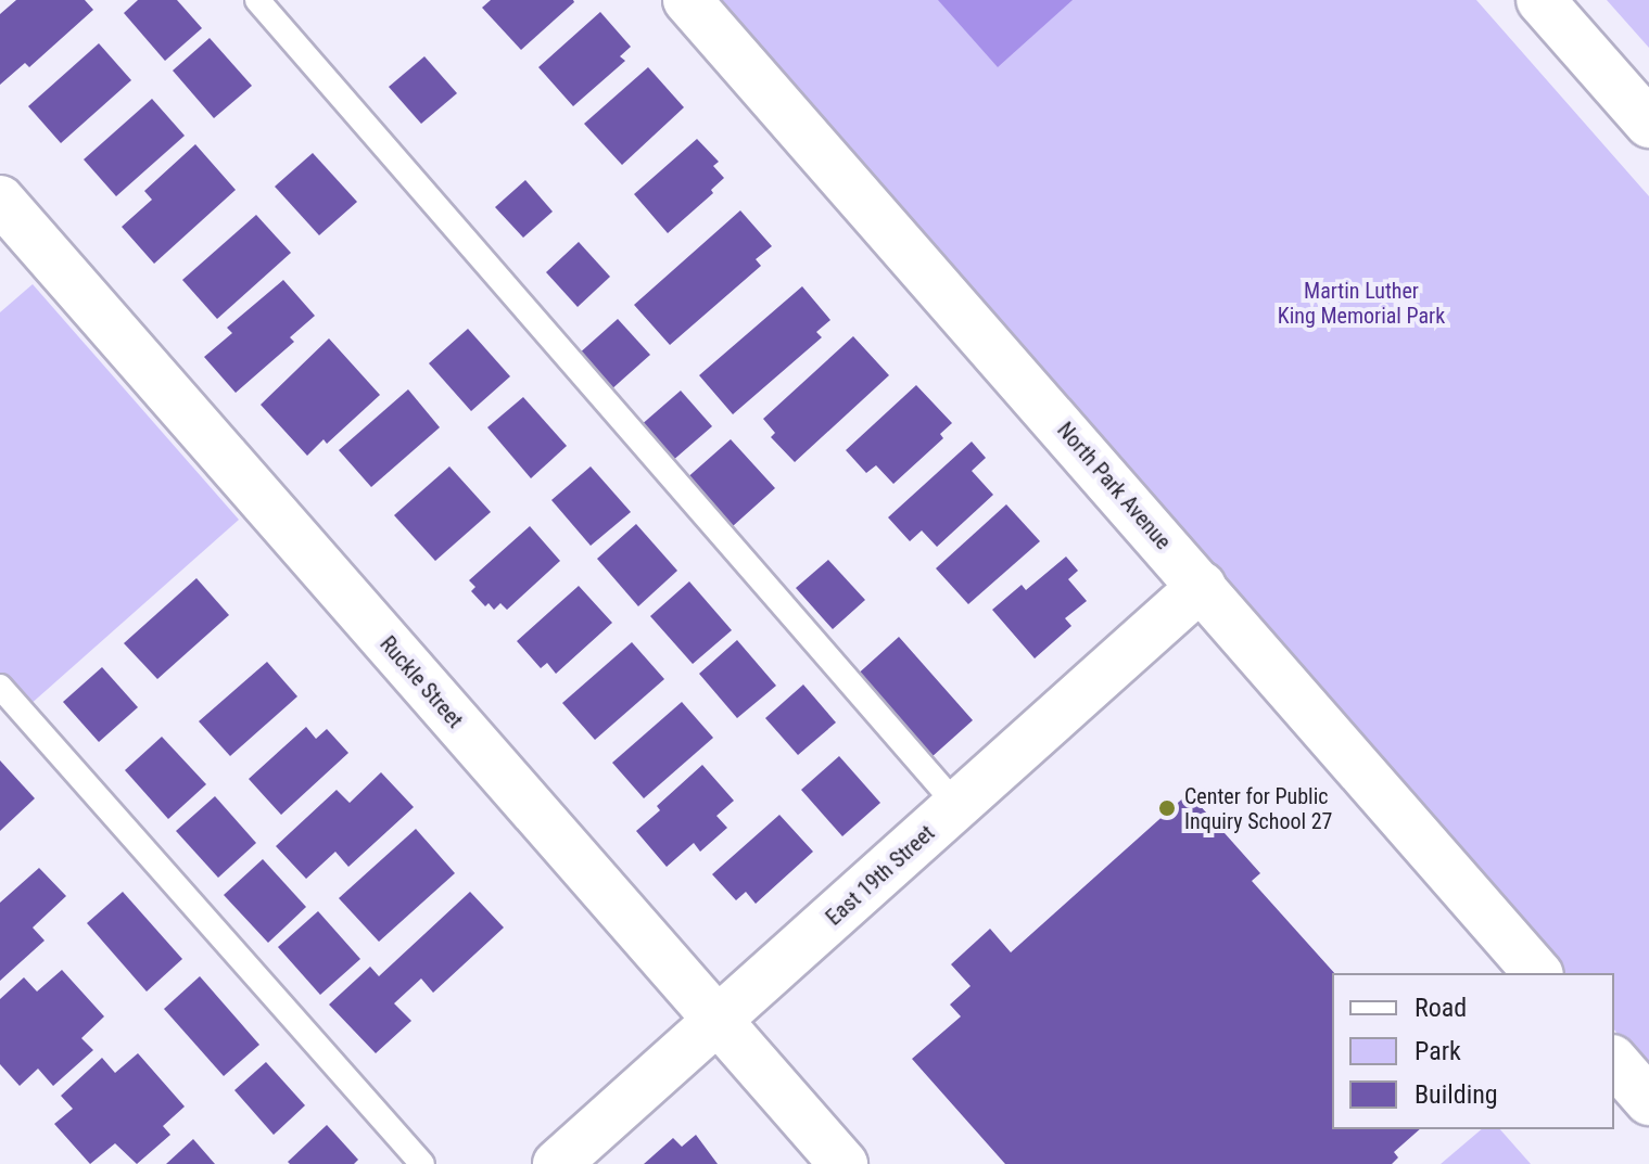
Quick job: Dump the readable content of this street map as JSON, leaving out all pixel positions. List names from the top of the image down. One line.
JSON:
{"streets":{"street":["North Park Avenue","Ruckle Street","East 19th Street"]},"crossings":[["North Park Avenue","East 19th Street"],["Ruckle Street","East 19th Street"]],"parks":["Martin Luther King Memorial Park"],"places":["Center for Public Inquiry School 27"],"legend":["Road","Park","Building"]}
